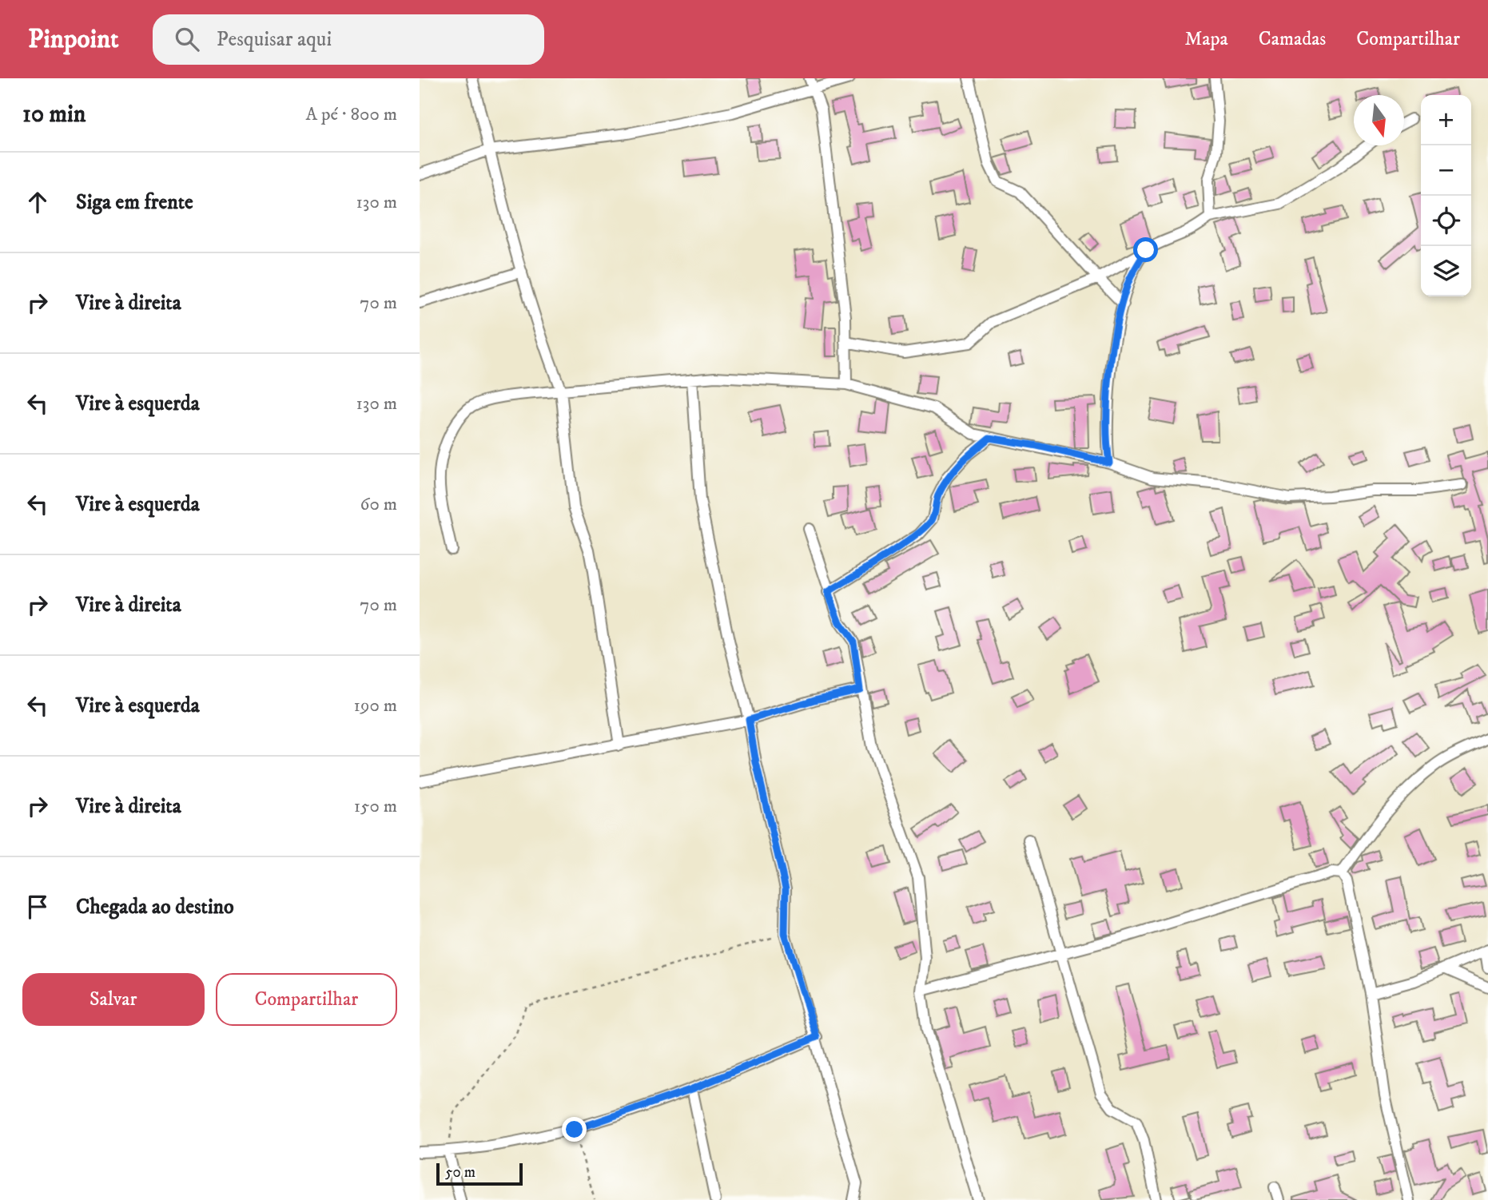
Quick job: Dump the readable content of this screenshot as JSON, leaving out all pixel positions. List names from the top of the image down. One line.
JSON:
{"scale_bar":"50 m","north":"bottom","page":{"header":"Pinpoint","search":"Pesquisar aqui","nav":["Mapa","Camadas","Compartilhar"],"heading":["10 min","A pé · 800 m"],"map_buttons":["+","−"],"list":[["Siga em frente","130 m"],["Vire à direita","70 m"],["Vire à esquerda","130 m"],["Vire à esquerda","60 m"],["Vire à direita","70 m"],["Vire à esquerda","190 m"],["Vire à direita","150 m"],"Chegada ao destino"],"buttons":["Salvar","Compartilhar"],"scale":"50 m"}}
